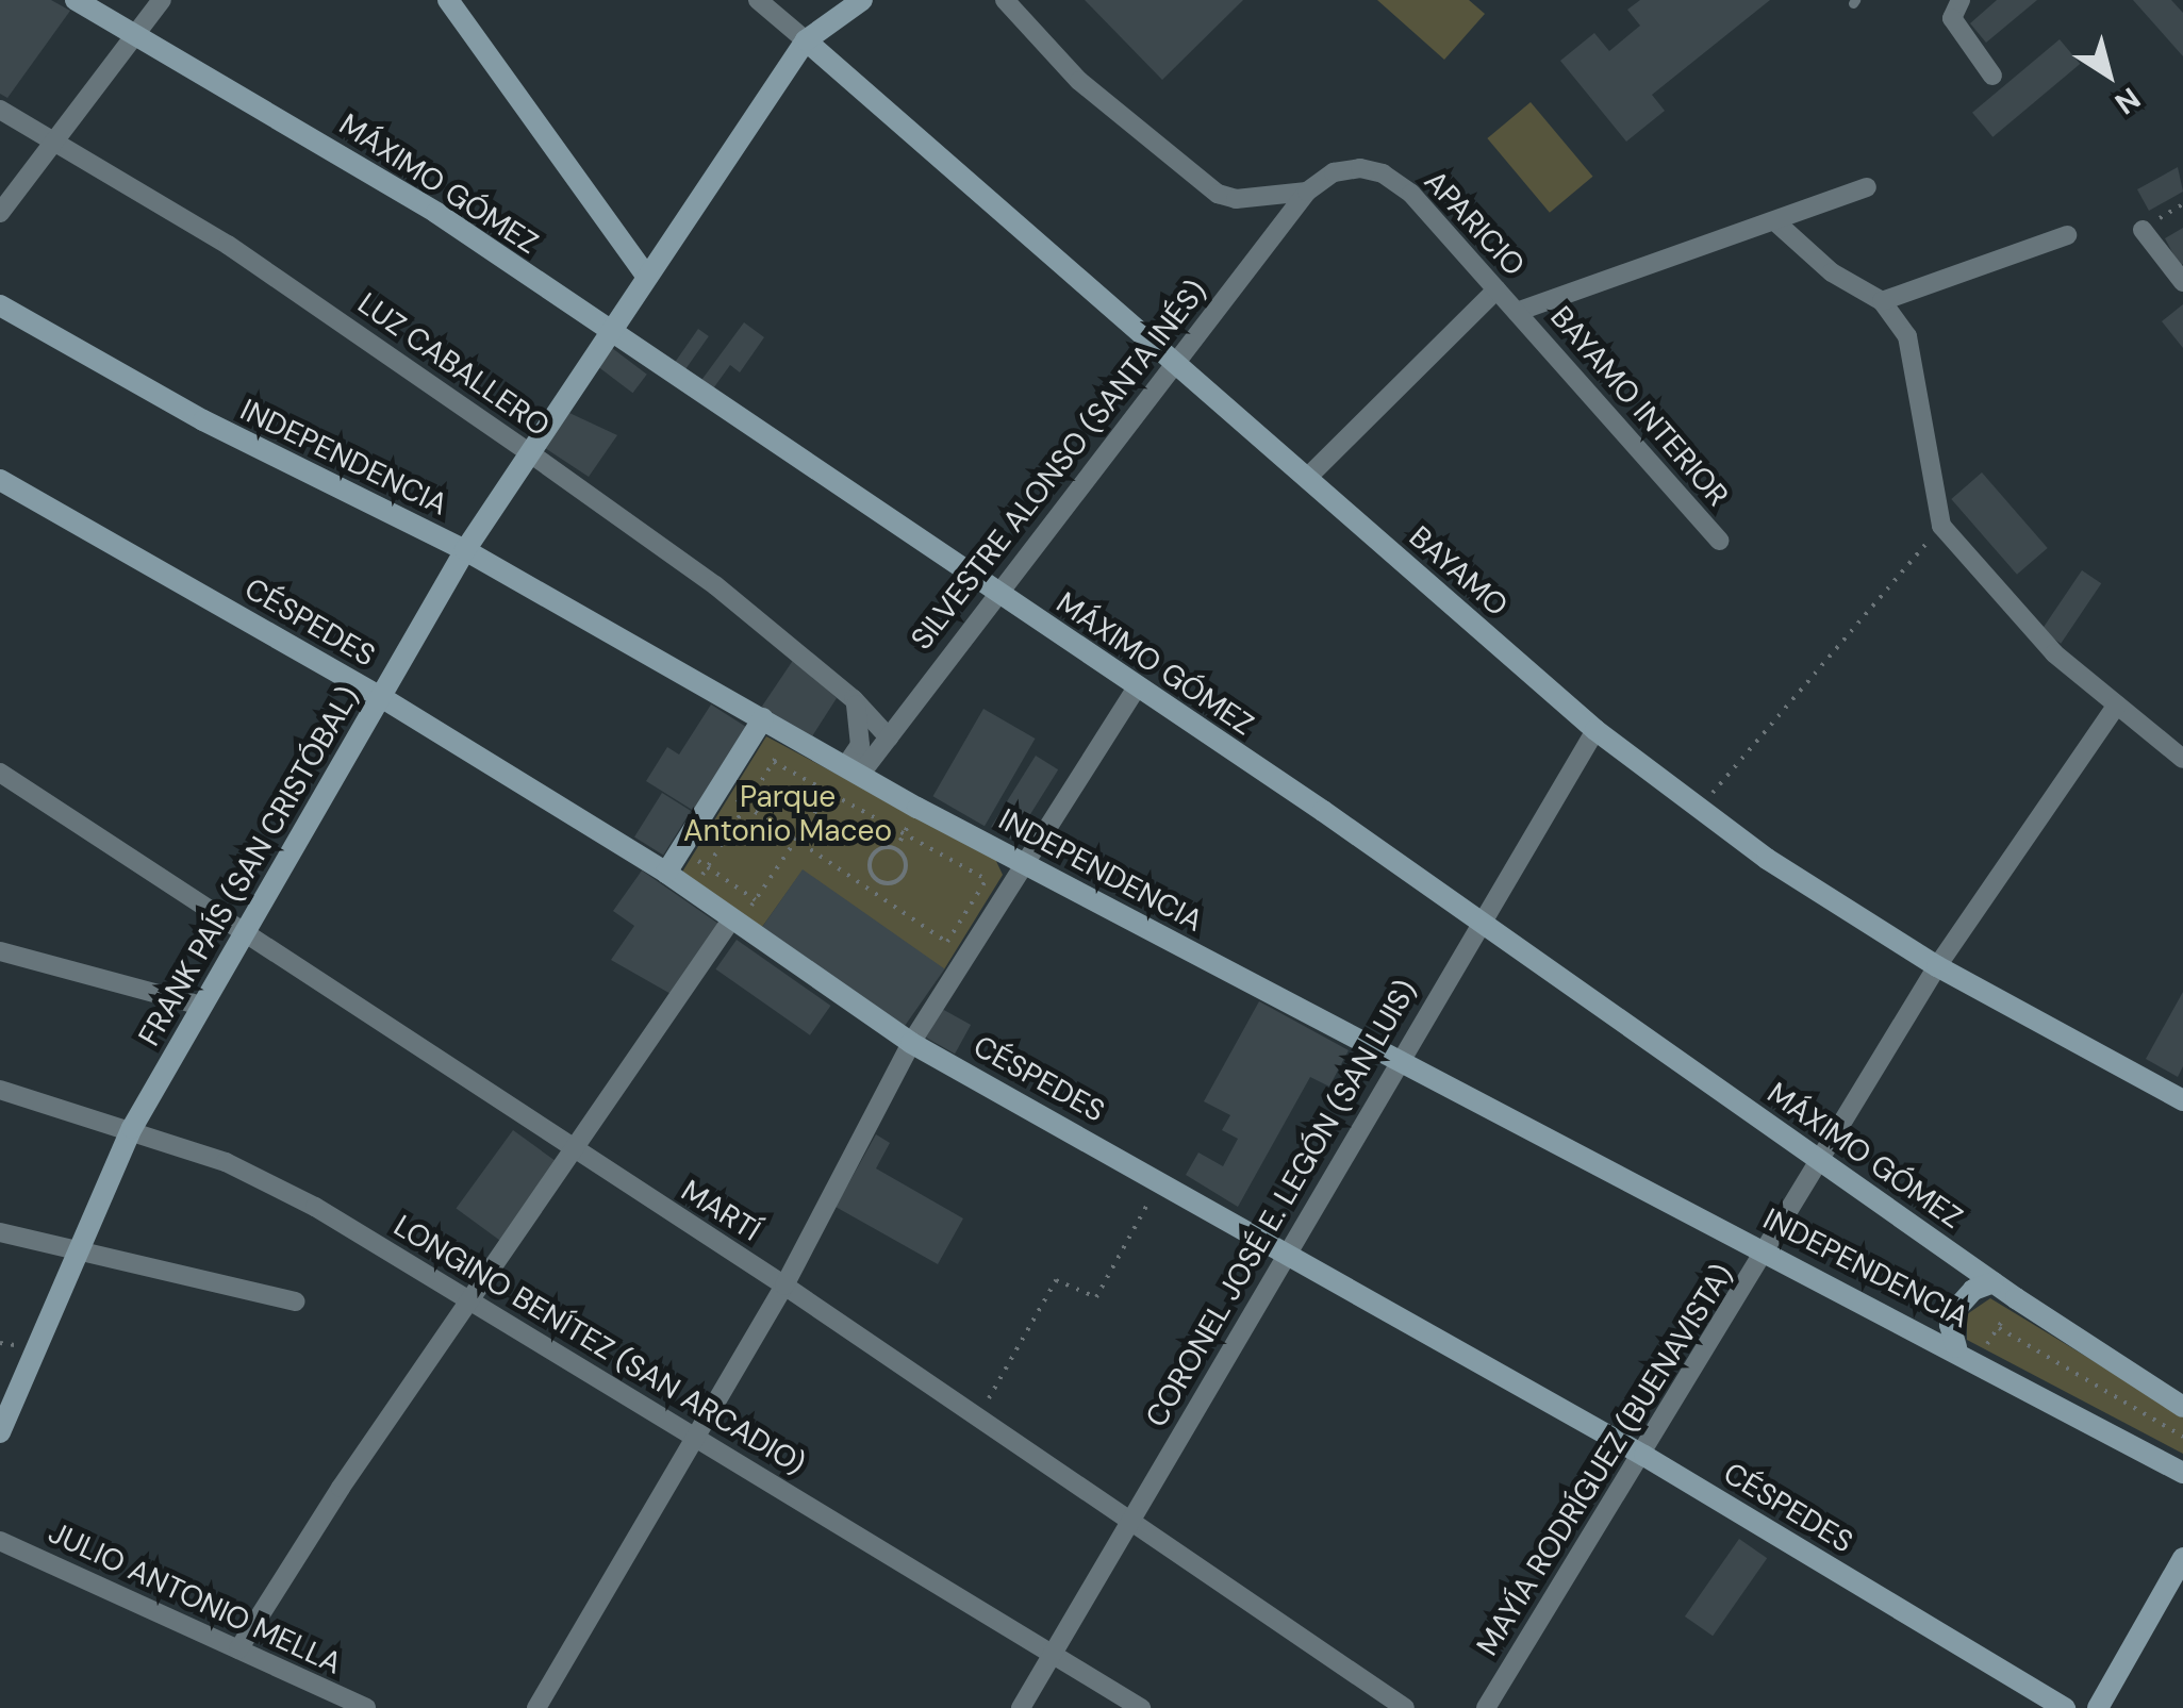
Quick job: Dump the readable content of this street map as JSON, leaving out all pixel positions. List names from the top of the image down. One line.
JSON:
{"streets":{"street":["MÁXIMO GÓMEZ","APARICIO","LUZ CABALLERO","BAYAMO INTERIOR","INDEPENDENCIA","SILVESTRE ALONSO (SANTA INÉS)","BAYAMO","CÉSPEDES","FRANK PAÍS (SAN CRISTÓBAL)","CORONEL JOSÉ E. LEGÓN (SAN LUIS)","MARTÍ","LONGINO BENÍTEZ (SAN ARCADIO)","MAYÍA RODRÍGUEZ (BUENAVISTA)","JULIO ANTONIO MELLA"]},"crossings":[["MÁXIMO GÓMEZ","SILVESTRE ALONSO (SANTA INÉS)"],["MÁXIMO GÓMEZ","FRANK PAÍS (SAN CRISTÓBAL)"],["MÁXIMO GÓMEZ","CORONEL JOSÉ E. LEGÓN (SAN LUIS)"],["MÁXIMO GÓMEZ","MAYÍA RODRÍGUEZ (BUENAVISTA)"],["APARICIO","BAYAMO INTERIOR"],["APARICIO","SILVESTRE ALONSO (SANTA INÉS)"],["LUZ CABALLERO","SILVESTRE ALONSO (SANTA INÉS)"],["LUZ CABALLERO","FRANK PAÍS (SAN CRISTÓBAL)"],["INDEPENDENCIA","SILVESTRE ALONSO (SANTA INÉS)"],["INDEPENDENCIA","FRANK PAÍS (SAN CRISTÓBAL)"],["INDEPENDENCIA","CORONEL JOSÉ E. LEGÓN (SAN LUIS)"],["INDEPENDENCIA","MAYÍA RODRÍGUEZ (BUENAVISTA)"],["SILVESTRE ALONSO (SANTA INÉS)","BAYAMO"],["BAYAMO","FRANK PAÍS (SAN CRISTÓBAL)"],["BAYAMO","CORONEL JOSÉ E. LEGÓN (SAN LUIS)"],["BAYAMO","MAYÍA RODRÍGUEZ (BUENAVISTA)"],["CÉSPEDES","FRANK PAÍS (SAN CRISTÓBAL)"],["CÉSPEDES","CORONEL JOSÉ E. LEGÓN (SAN LUIS)"],["CÉSPEDES","MAYÍA RODRÍGUEZ (BUENAVISTA)"],["FRANK PAÍS (SAN CRISTÓBAL)","MARTÍ"],["FRANK PAÍS (SAN CRISTÓBAL)","LONGINO BENÍTEZ (SAN ARCADIO)"],["CORONEL JOSÉ E. LEGÓN (SAN LUIS)","MARTÍ"],["CORONEL JOSÉ E. LEGÓN (SAN LUIS)","LONGINO BENÍTEZ (SAN ARCADIO)"]],"parks":["Parque Antonio Maceo"],"north":"bottom right"}
